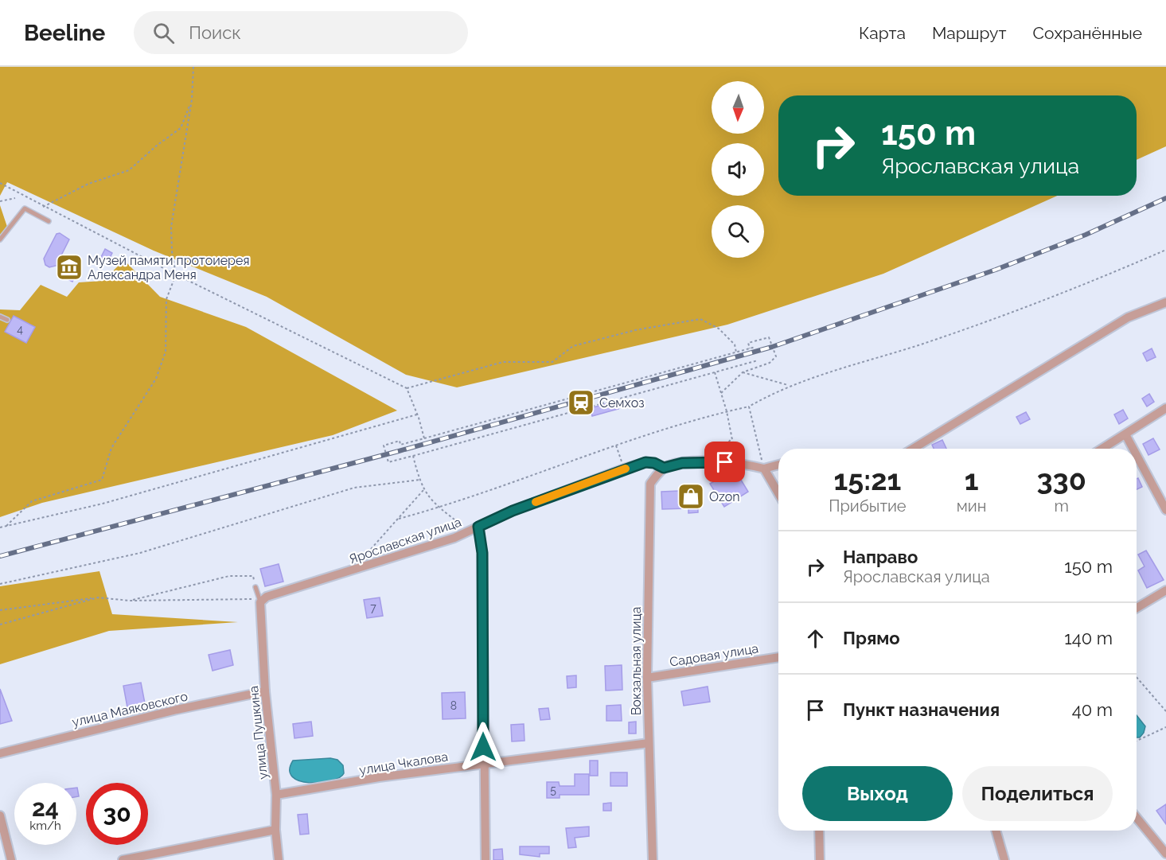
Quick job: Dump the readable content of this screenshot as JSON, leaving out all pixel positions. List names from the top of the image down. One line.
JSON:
{"streets":{"street":["Ярославская улица","Садовая улица","Вокзальная улица","улица Маяковского","улица Пушкина","улица Чкалова"]},"crossings":[["Ярославская улица","Вокзальная улица"],["Ярославская улица","улица Пушкина"],["Садовая улица","Вокзальная улица"],["Вокзальная улица","улица Чкалова"],["улица Маяковского","улица Пушкина"],["улица Пушкина","улица Чкалова"]],"places":{"museum":["Музей памяти протоиерея Александра Меня"],"station":["Семхоз"],"shop":["Ozon"]},"house_numbers":["4","7","8","5"],"north":"bottom","page":{"header":"Beeline","search":"Поиск","nav":["Карта","Маршрут","Сохранённые"],"turn":["150 m","Ярославская улица"],"eta":["15:21","Прибытие","1","мин","330","m"],"list":[{"name":"Направо","note":"Ярославская улица","value":"150 m"},{"name":"Прямо","value":"140 m"},{"name":"Пункт назначения","value":"40 m"}],"buttons":["Выход","Поделиться"],"speed":"24 km/h","limit":"30"}}
